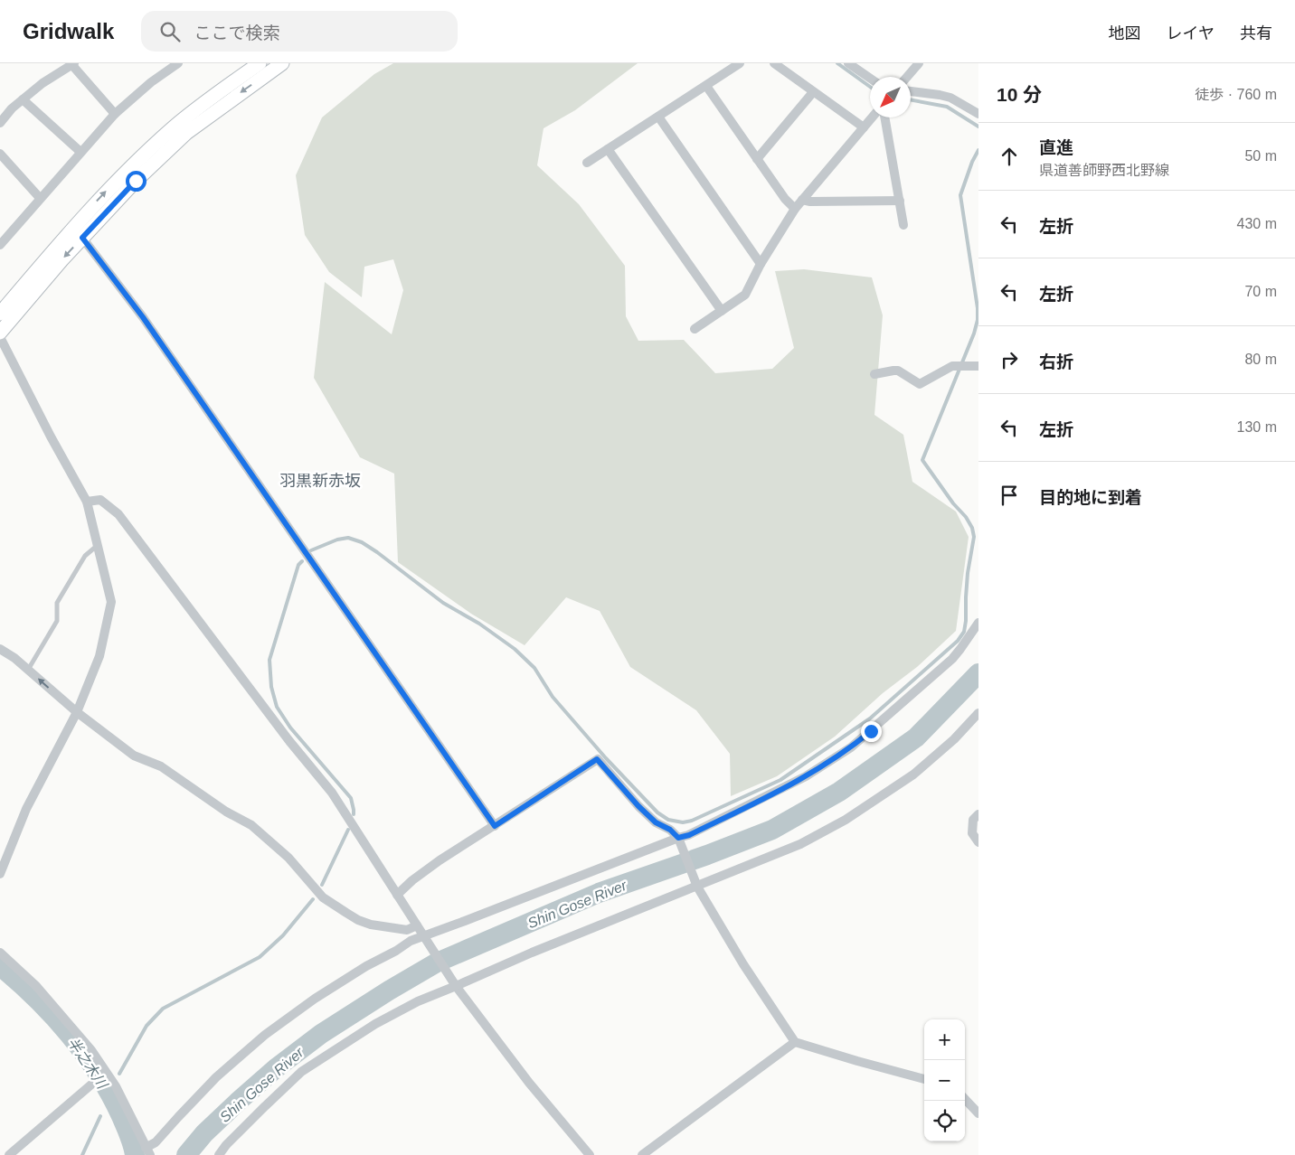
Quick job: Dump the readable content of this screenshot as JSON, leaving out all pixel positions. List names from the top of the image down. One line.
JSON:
{"districts":["羽黒新赤坂"],"water":["Shin Gose River","半之木川"],"north":"bottom left","page":{"header":"Gridwalk","search":"ここで検索","nav":["地図","レイヤ","共有"],"heading":["10 分","徒歩 · 760 m"],"list":[["直進","県道善師野西北野線","50 m"],["左折","430 m"],["左折","70 m"],["右折","80 m"],["左折","130 m"],"目的地に到着"],"map_buttons":["+","−"]}}
